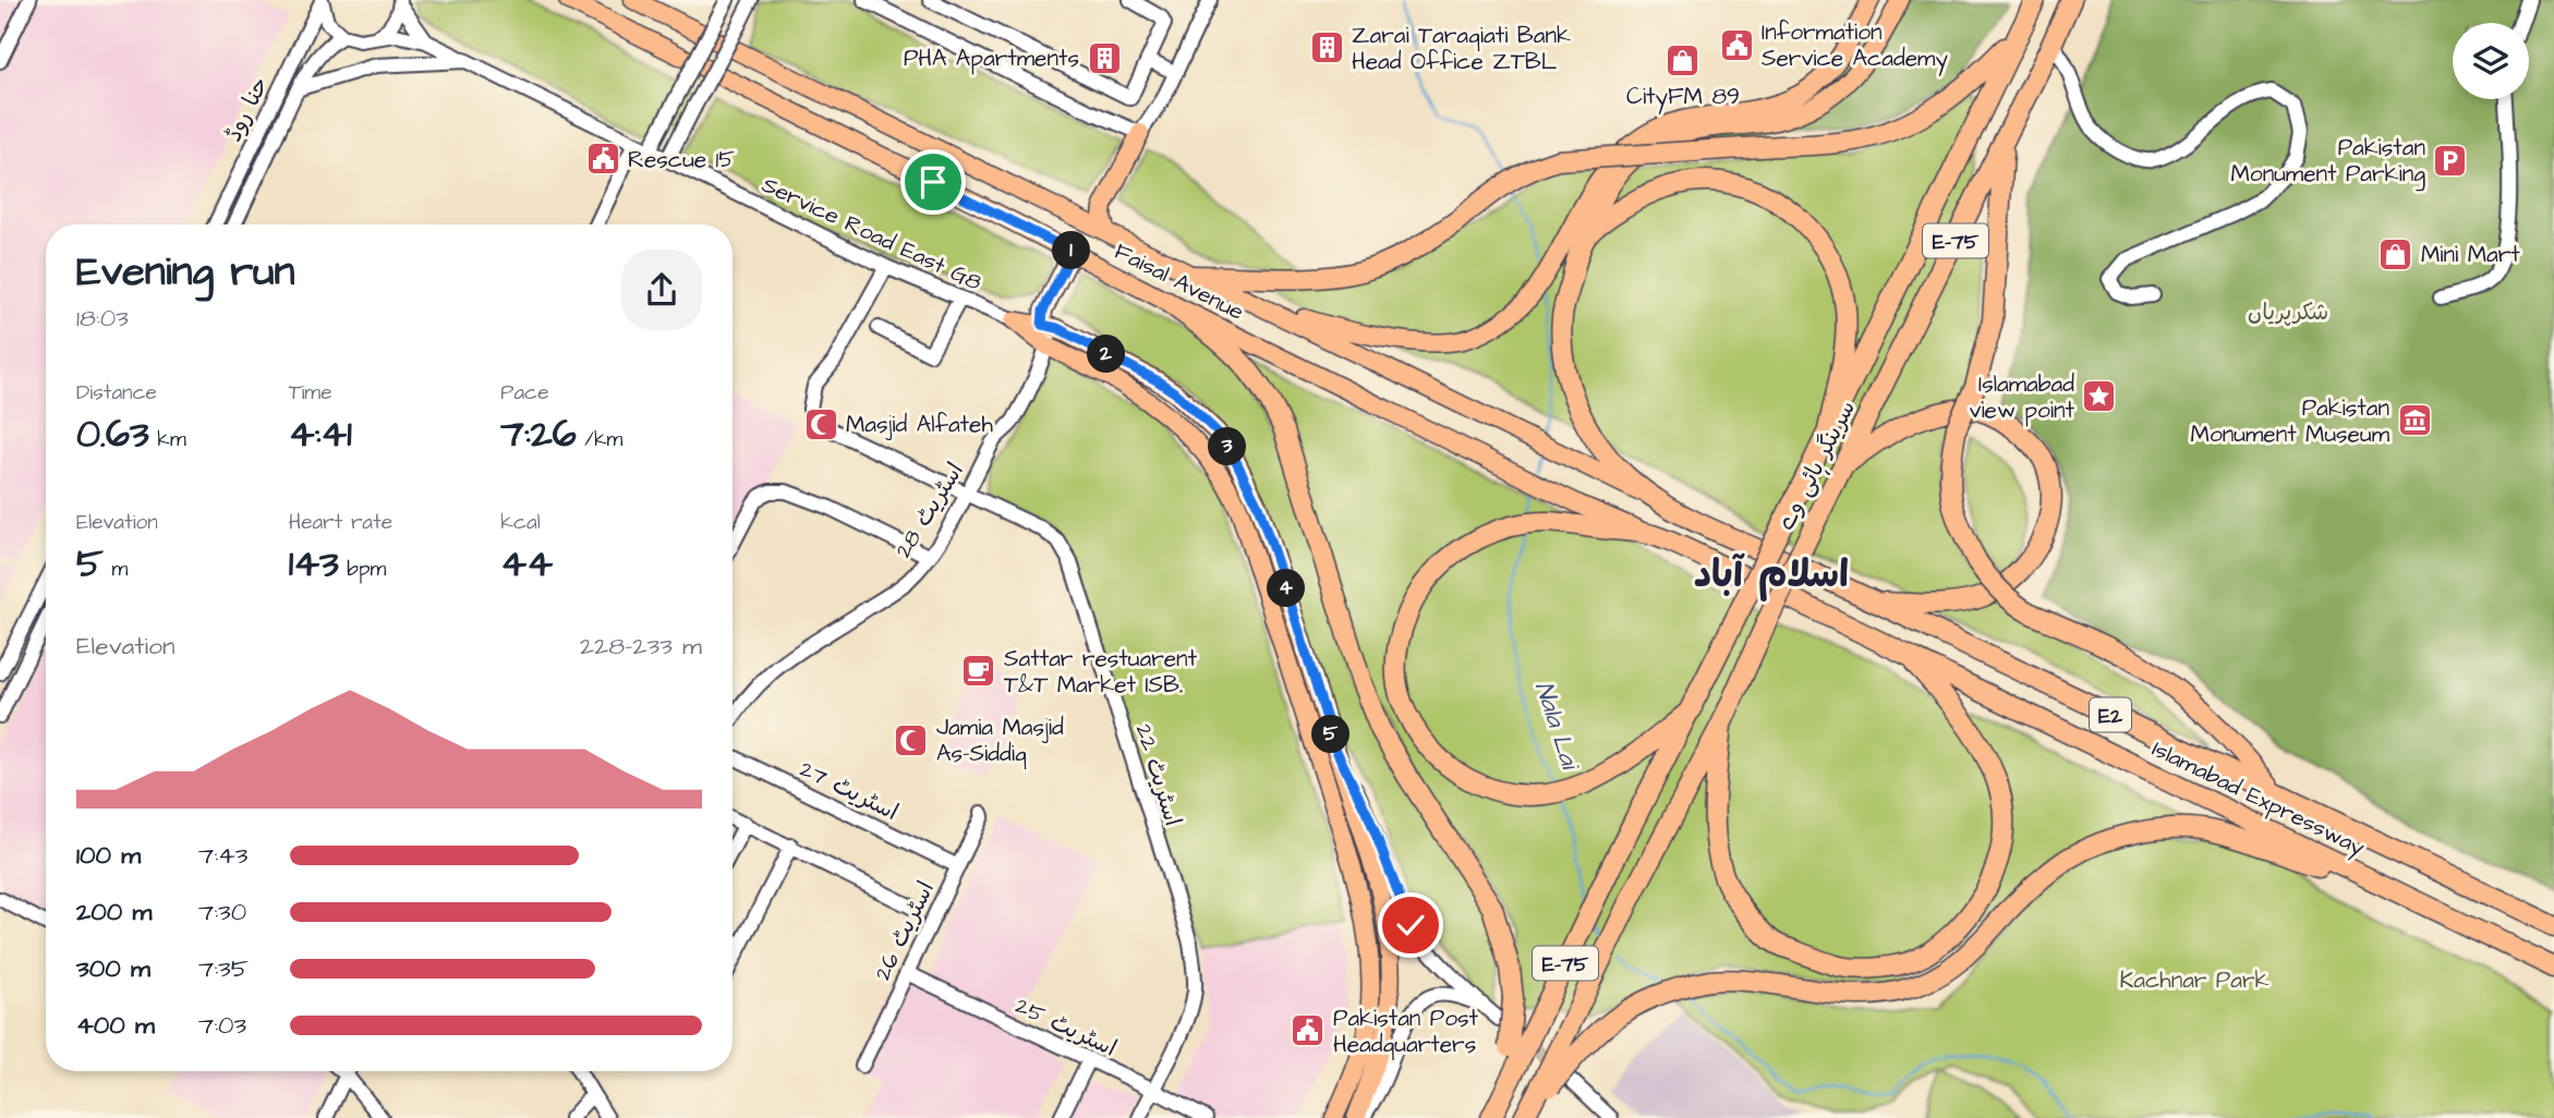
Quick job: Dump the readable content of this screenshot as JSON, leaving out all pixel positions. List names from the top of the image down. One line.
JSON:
{"streets":{"highway":["E-75","سرینگر ہائی وے","E2","Islamabad Expressway"],"main road":["Faisal Avenue"],"street":["حنا روڈ","Service Road East G8","اسٹریٹ 28","اسٹریٹ 22","اسٹریٹ 27","اسٹریٹ 26","اسٹریٹ 25"]},"crossings":[["Service Road East G8","اسٹریٹ 22"],["Faisal Avenue","Islamabad Expressway"],["سرینگر ہائی وے","Islamabad Expressway"],["اسٹریٹ 28","اسٹریٹ 22"],["اسٹریٹ 22","اسٹریٹ 25"],["اسٹریٹ 27","اسٹریٹ 26"],["اسٹریٹ 26","اسٹریٹ 25"]],"districts":["اسلام آباد"],"water":["Nala Lai"],"parks":["شکرپریاں","Kachnar Park"],"places":{"public building":["Information Service Academy","Rescue 15","Pakistan Post Headquarters"],"building":["Zarai Taraqiati Bank Head Office ZTBL","PHA Apartments"],"shop":["CityFM 89","Mini Mart"],"parking":["Pakistan Monument Parking"],"place":["Islamabad view point"],"museum":["Pakistan Monument Museum"],"mosque":["Masjid Alfateh","Jamia Masjid As-Siddiq"],"cafe":["Sattar restuarent T&T Market ISB."]},"page":{"heading":["Evening run","18:03"],"pins":["1","2","3","4","5"],"stats":[["Distance","0.63 km"],["Time","4:41"],["Pace","7:26 /km"],["Elevation","5 m"],["Heart rate","143 bpm"],["kcal","44"]],"chart":["Elevation","228–233 m"],"list":[{"name":"100 m","note":"7:43"},{"name":"200 m","note":"7:30"},{"name":"300 m","note":"7:35"},{"name":"400 m","note":"7:03"}]}}
